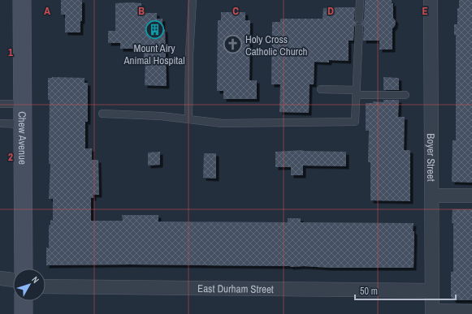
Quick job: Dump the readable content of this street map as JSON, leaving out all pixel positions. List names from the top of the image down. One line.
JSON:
{"streets":{"street":["Chew Avenue","Boyer Street","East Durham Street"]},"crossings":[["Boyer Street","East Durham Street"]],"places":{"building":["Mount Airy Animal Hospital"],"church":["Holy Cross Catholic Church"]},"scale_bar":"50 m","north":"top right","grid":{"columns":["A","B","C","D","E"],"rows":["1","2"]}}
